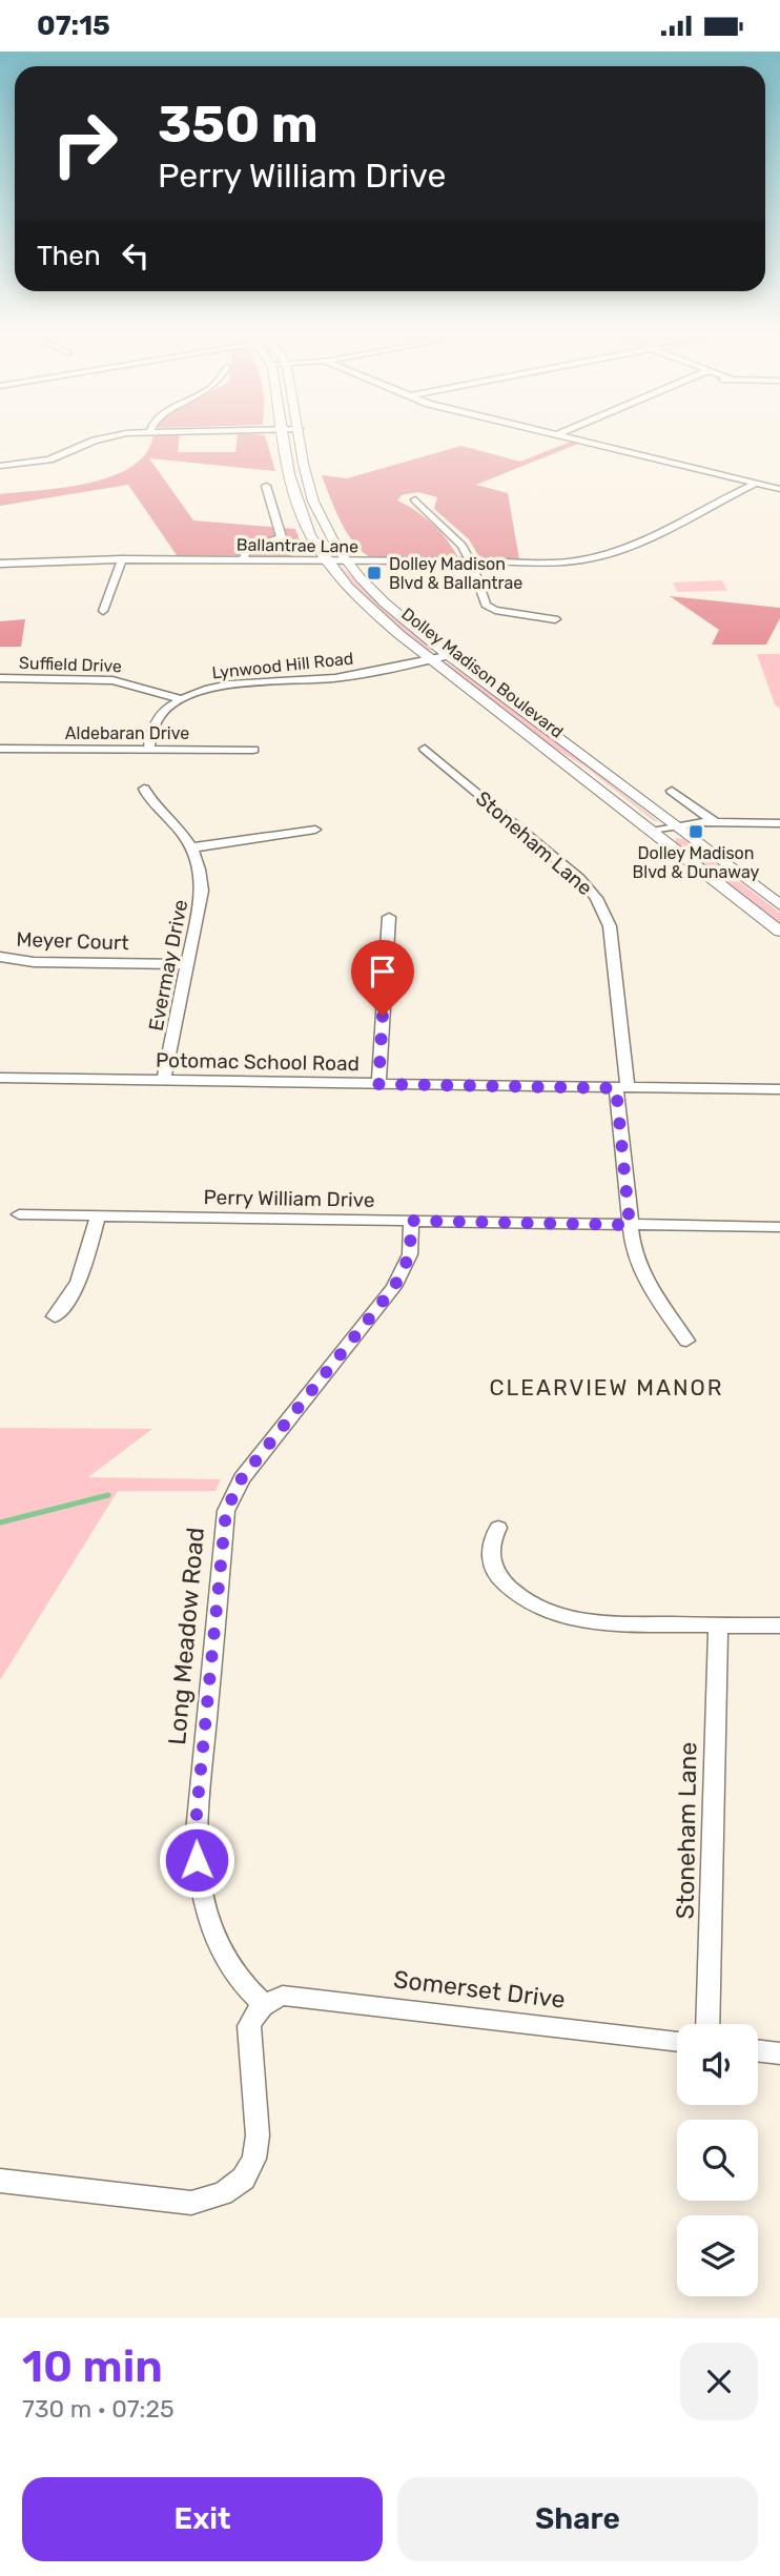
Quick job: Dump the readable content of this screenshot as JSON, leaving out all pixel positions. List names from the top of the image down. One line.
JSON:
{"streets":{"main road":["Dolley Madison Boulevard"],"street":["Ballantrae Lane","Suffield Drive","Lynwood Hill Road","Aldebaran Drive","Stoneham Lane","Meyer Court","Evermay Drive","Potomac School Road","Perry William Drive","Long Meadow Road","Somerset Drive"]},"crossings":[["Ballantrae Lane","Dolley Madison Boulevard"],["Suffield Drive","Lynwood Hill Road"],["Lynwood Hill Road","Dolley Madison Boulevard"],["Lynwood Hill Road","Aldebaran Drive"],["Stoneham Lane","Potomac School Road"],["Stoneham Lane","Perry William Drive"],["Meyer Court","Evermay Drive"],["Evermay Drive","Potomac School Road"],["Perry William Drive","Long Meadow Road"],["Long Meadow Road","Somerset Drive"]],"districts":["CLEARVIEW MANOR"],"places":{"transit":["Dolley Madison Blvd & Ballantrae","Dolley Madison Blvd & Dunaway"]},"page":{"status":"07:15","turn":["350 m","Perry William Drive"],"then":"Then","heading":["10 min","730 m · 07:25"],"buttons":["Exit","Share"]}}
